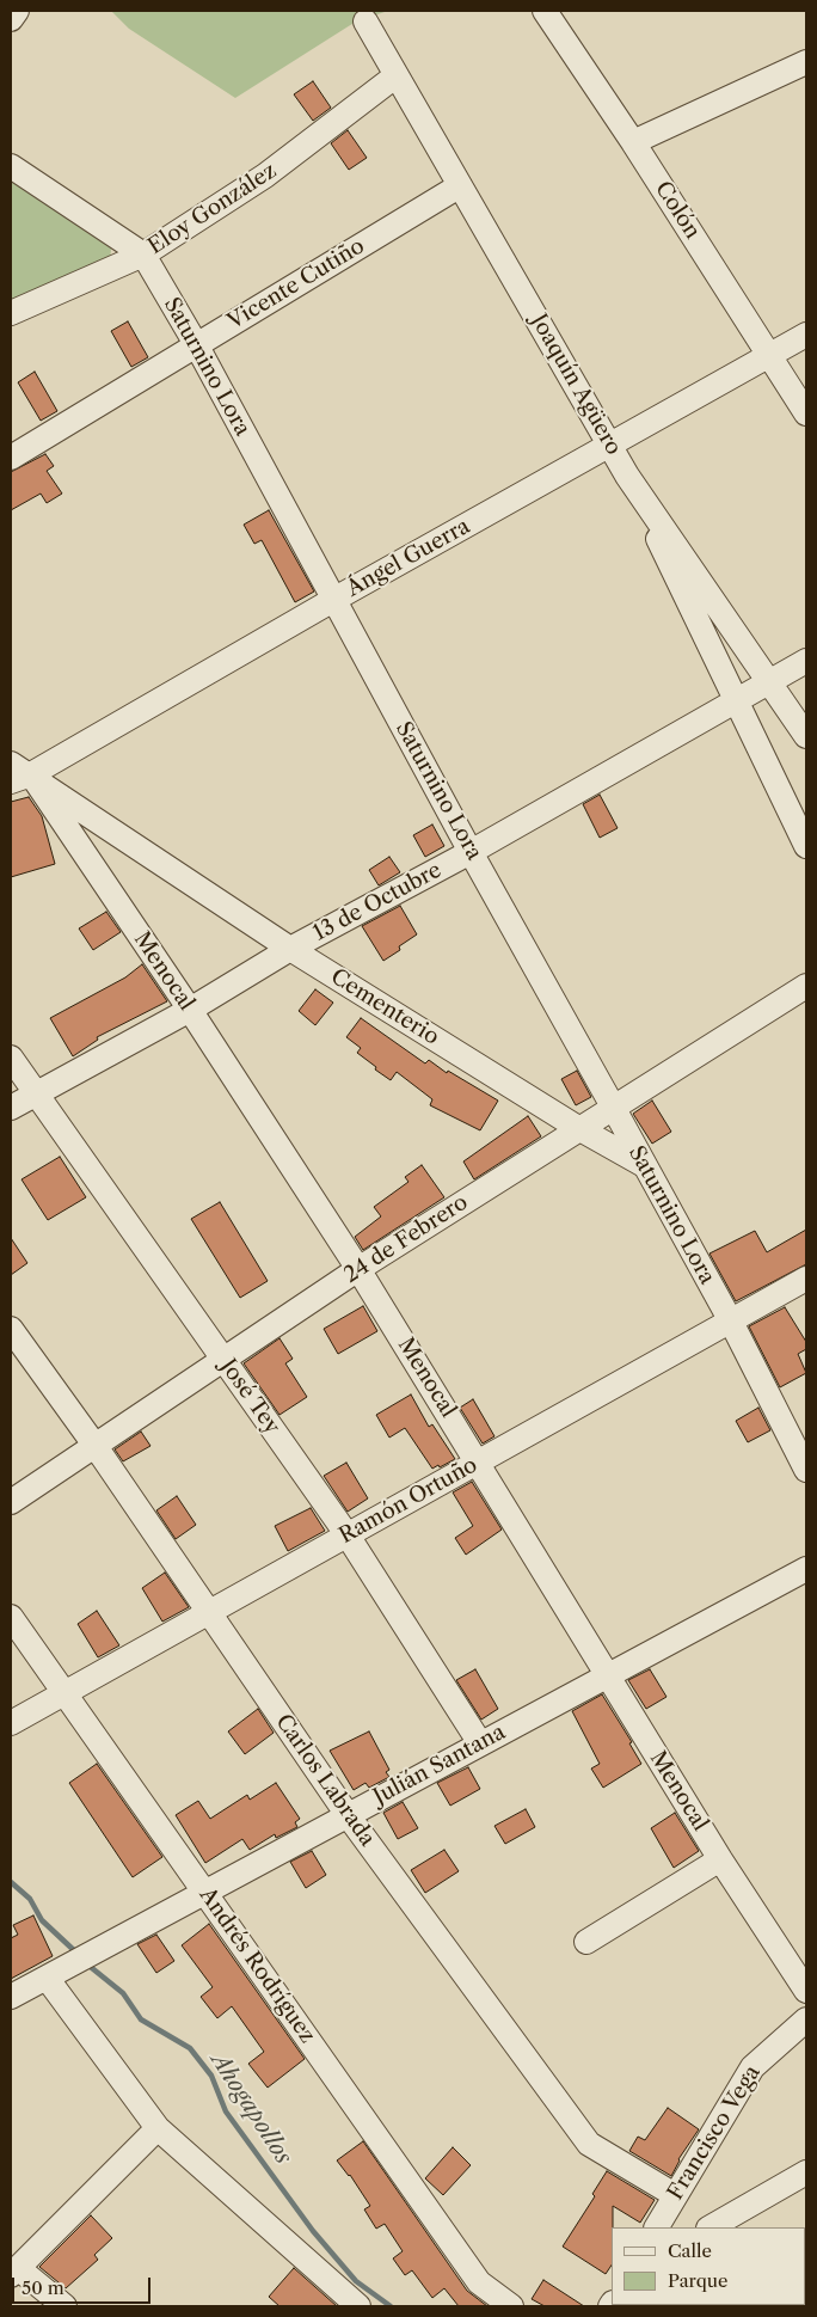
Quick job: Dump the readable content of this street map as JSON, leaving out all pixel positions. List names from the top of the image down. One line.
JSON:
{"streets":{"street":["Eloy González","Colón","Vicente Cutiño","Saturnino Lora","Joaquín Agüero","Ángel Guerra","13 de Octubre","Menocal","Cementerio","24 de Febrero","José Tey","Ramón Ortuño","Julián Santana","Carlos Labrada","Andrés Rodríguez","Francisco Vega"]},"crossings":[["Eloy González","Saturnino Lora"],["Eloy González","Joaquín Agüero"],["Colón","Ángel Guerra"],["Vicente Cutiño","Saturnino Lora"],["Vicente Cutiño","Joaquín Agüero"],["Saturnino Lora","Ángel Guerra"],["Saturnino Lora","13 de Octubre"],["Saturnino Lora","Cementerio"],["Saturnino Lora","24 de Febrero"],["Saturnino Lora","Ramón Ortuño"],["Joaquín Agüero","Ángel Guerra"],["Joaquín Agüero","13 de Octubre"],["Ángel Guerra","Menocal"],["Ángel Guerra","Cementerio"],["13 de Octubre","Menocal"],["13 de Octubre","Cementerio"],["13 de Octubre","José Tey"],["Menocal","Cementerio"],["Menocal","24 de Febrero"],["Menocal","Ramón Ortuño"],["Menocal","Julián Santana"],["Cementerio","24 de Febrero"],["24 de Febrero","José Tey"],["24 de Febrero","Carlos Labrada"],["José Tey","Ramón Ortuño"],["José Tey","Julián Santana"],["Ramón Ortuño","Carlos Labrada"],["Ramón Ortuño","Andrés Rodríguez"],["Julián Santana","Carlos Labrada"],["Julián Santana","Andrés Rodríguez"],["Carlos Labrada","Francisco Vega"]],"water":["Ahogapollos"],"legend":["Calle","Parque"],"scale_bar":"50 m"}
